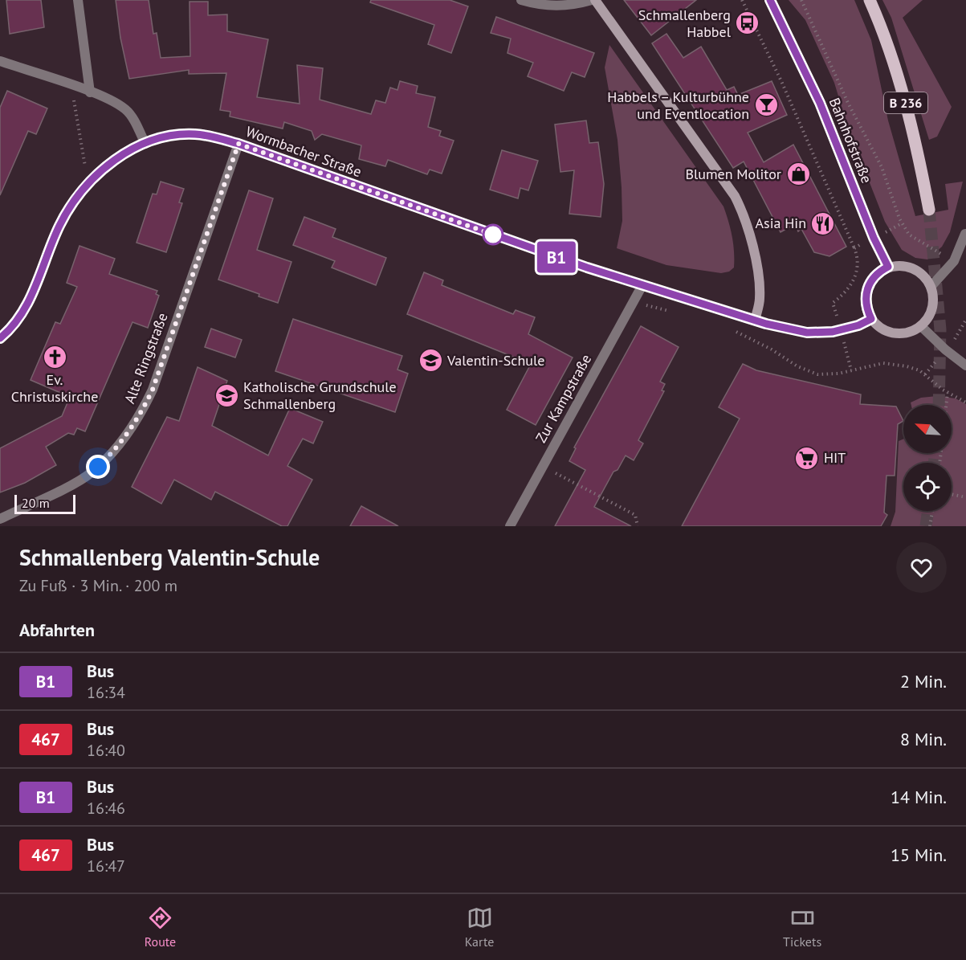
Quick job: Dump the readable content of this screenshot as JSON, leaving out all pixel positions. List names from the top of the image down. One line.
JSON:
{"streets":{"main road":["B 236","Bahnhofstraße","Wormbacher Straße"],"street":["Alte Ringstraße","Zur Kampstraße"]},"crossings":[["Bahnhofstraße","Wormbacher Straße"],["Wormbacher Straße","Alte Ringstraße"],["Wormbacher Straße","Zur Kampstraße"]],"places":{"bus stop":["Schmallenberg Habbel"],"bar":["Habbels – Kulturbühne und Eventlocation"],"shop":["Blumen Molitor"],"restaurant":["Asia Hin"],"church":["Ev. Christuskirche"],"school or university":["Valentin-Schule","Katholische Grundschule Schmallenberg"],"supermarket":["HIT"]},"lines":["bus line B1"],"scale_bar":"20 m","north":"top left","page":{"on_map":"B1","scale":"20 m","heading":[["Schmallenberg Valentin-Schule","Zu Fuß · 3 Min. · 200 m"],"Abfahrten"],"list":[{"mark":"B1","name":"Bus","note":"16:34","value":"2 Min."},{"mark":"467","name":"Bus","note":"16:40","value":"8 Min."},{"mark":"B1","name":"Bus","note":"16:46","value":"14 Min."},{"mark":"467","name":"Bus","note":"16:47","value":"15 Min."}],"tabs":["Route","Karte","Tickets"]}}
